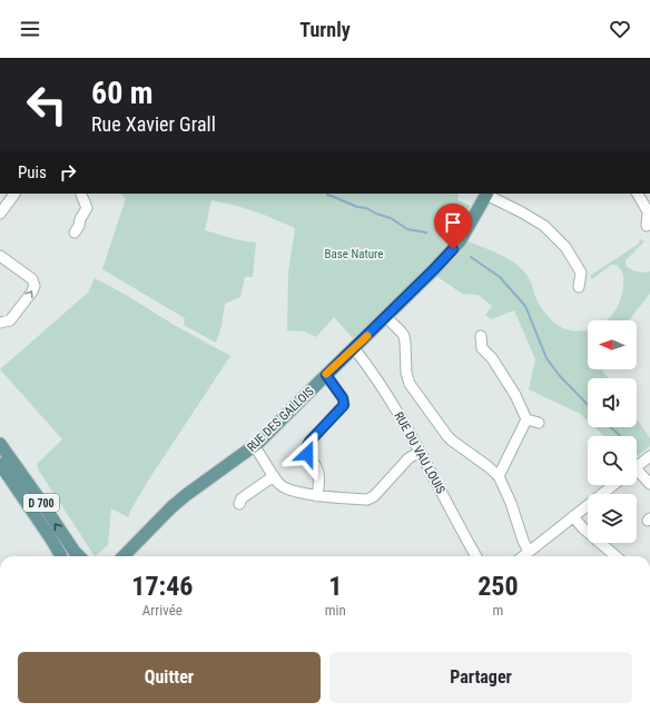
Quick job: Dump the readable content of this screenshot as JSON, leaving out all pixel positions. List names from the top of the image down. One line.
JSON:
{"streets":{"main road":["RUE DES GALLOIS","D 700"],"street":["RUE DU VAU LOUIS"]},"crossings":[["RUE DES GALLOIS","RUE DU VAU LOUIS"]],"parks":["Base Nature"],"north":"left","page":{"header":"Turnly","turn":["60 m","Rue Xavier Grall"],"then":"Puis","eta":["17:46","Arrivée","1","min","250","m"],"buttons":["Quitter","Partager"]}}
